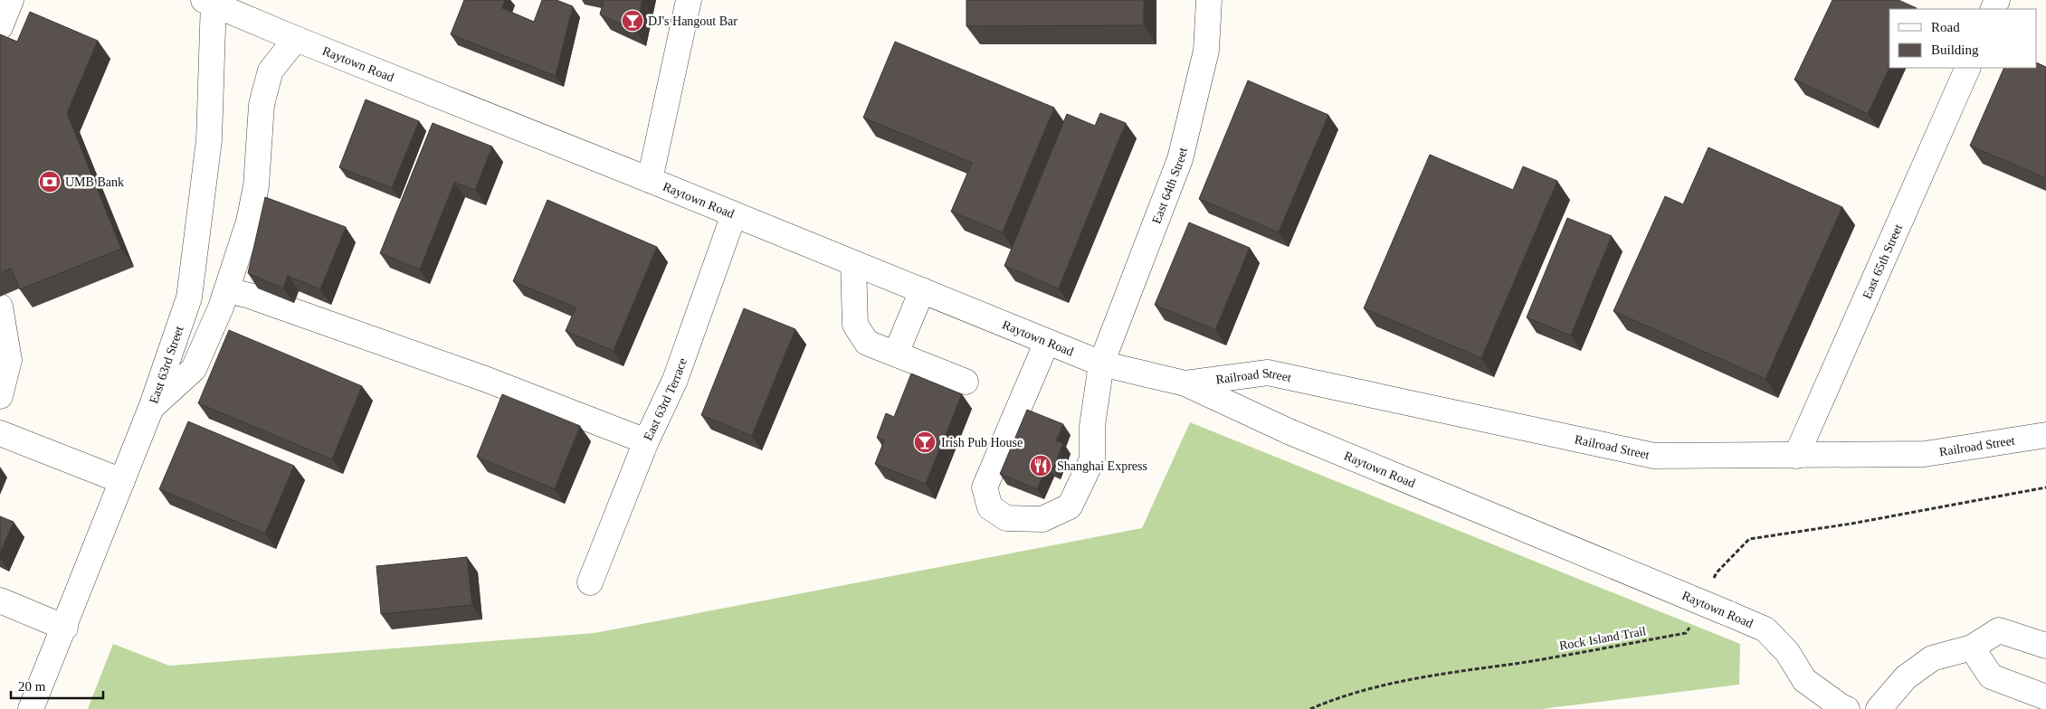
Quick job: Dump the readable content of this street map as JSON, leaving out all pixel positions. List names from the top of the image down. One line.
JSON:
{"streets":{"street":["Raytown Road","East 64th Street","East 65th Street","East 63rd Street","Railroad Street","East 63rd Terrace"],"path":["Rock Island Trail"]},"crossings":[["Raytown Road","East 64th Street"],["Raytown Road","East 63rd Street"],["Raytown Road","Railroad Street"],["Raytown Road","East 63rd Terrace"],["East 65th Street","Railroad Street"]],"places":{"bar":["DJ's Hangout Bar","Irish Pub House"],"bank":["UMB Bank"],"restaurant":["Shanghai Express"]},"legend":["Road","Building"],"scale_bar":"20 m"}
